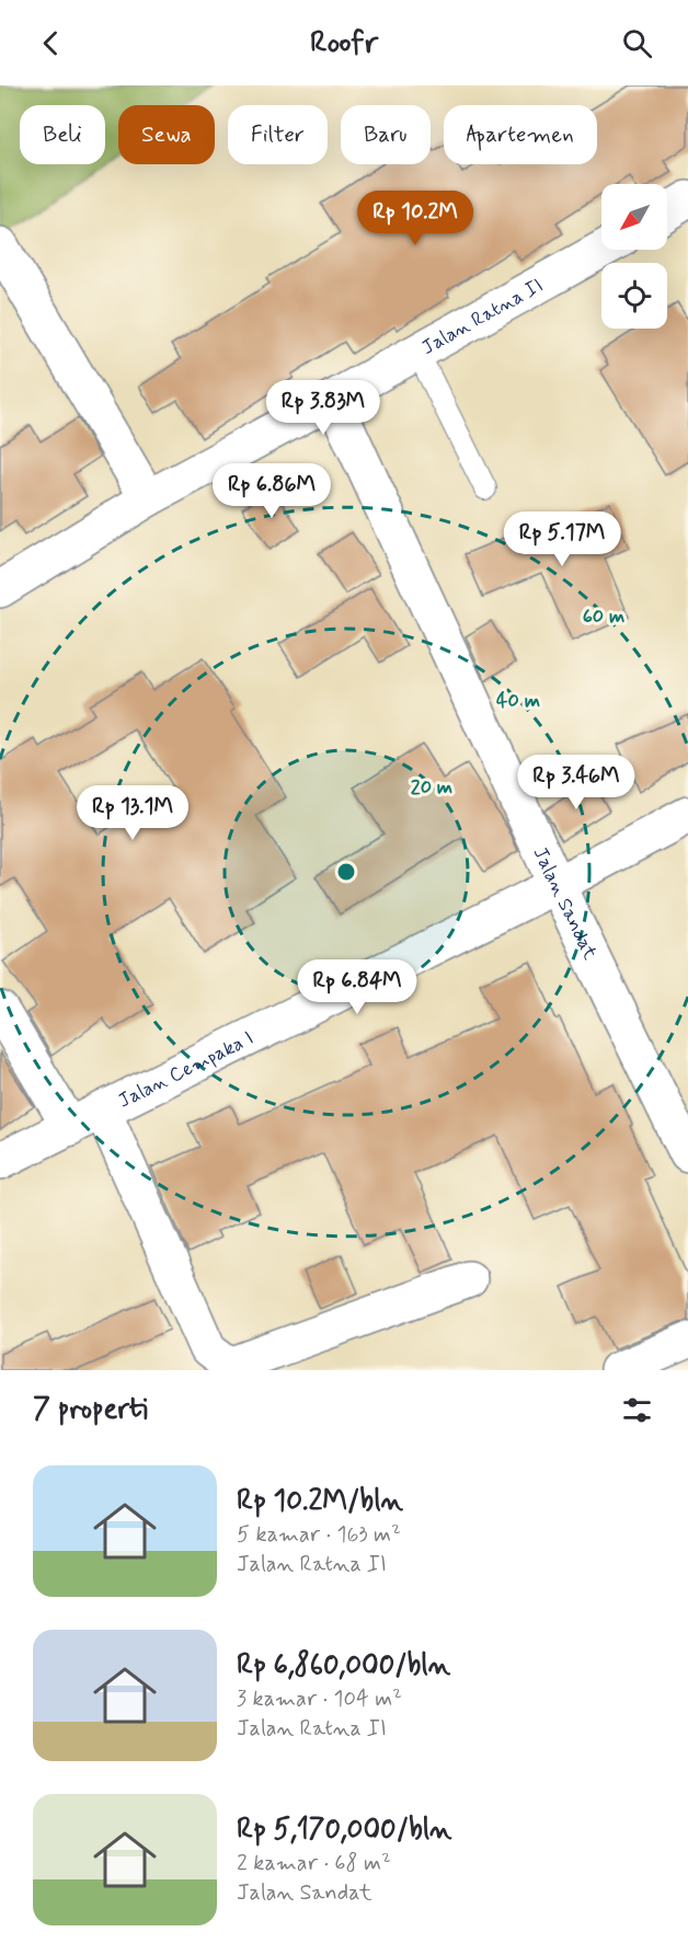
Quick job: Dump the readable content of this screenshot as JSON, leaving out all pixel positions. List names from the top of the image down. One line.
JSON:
{"streets":{"street":["Jalan Ratna II","Jalan Sandat","Jalan Cempaka I"]},"crossings":[["Jalan Ratna II","Jalan Sandat"],["Jalan Sandat","Jalan Cempaka I"]],"north":"bottom left","page":{"header":"Roofr","chip":["Beli","Sewa","Filter","Baru","Apartemen"],"price":["Rp 10.2M","Rp 3.83M","Rp 6.86M","Rp 5.17M","Rp 3.46M","Rp 13.1M","Rp 6.84M"],"heading":"7 properti","list":[{"name":"Rp 10.2M/bln","note":"5 kamar · 163 m² · Jalan Ratna II"},{"name":"Rp 6,860,000/bln","note":"3 kamar · 104 m² · Jalan Ratna II"},{"name":"Rp 5,170,000/bln","note":"2 kamar · 68 m² · Jalan Sandat"}]},"rings":["60 m","40 m","20 m"]}
